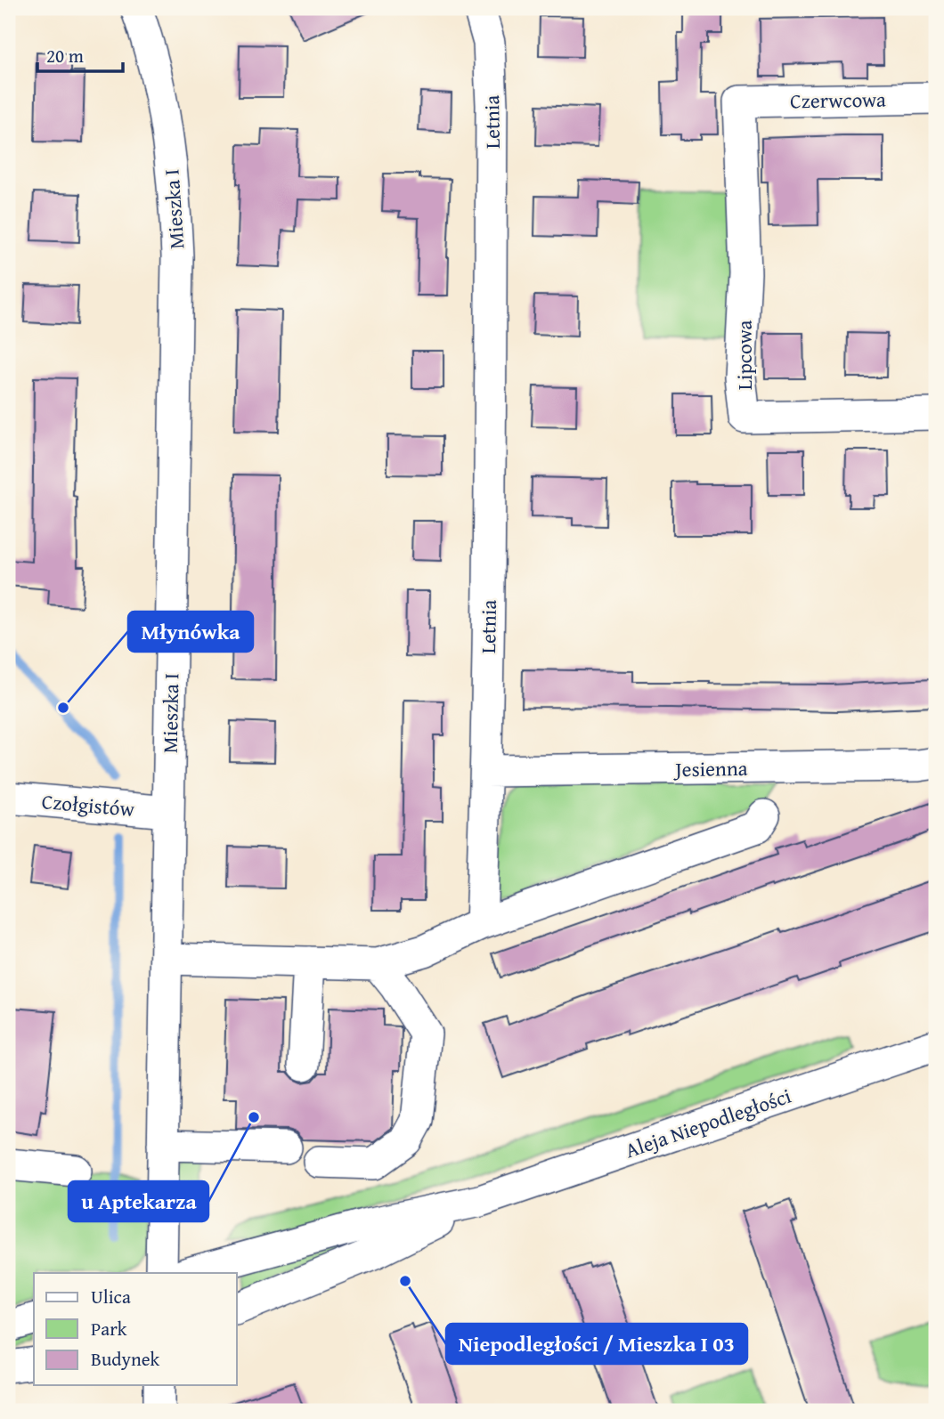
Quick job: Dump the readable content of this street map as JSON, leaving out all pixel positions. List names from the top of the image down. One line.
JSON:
{"streets":{"street":["Czerwcowa","Letnia","Mieszka I","Lipcowa","Jesienna","Czołgistów","Aleja Niepodległości"]},"crossings":[["Czerwcowa","Lipcowa"],["Letnia","Jesienna"],["Mieszka I","Czołgistów"]],"places":["Młynówka","u Aptekarza","Niepodległości / Mieszka I 03"],"legend":["Ulica","Park","Budynek"],"scale_bar":"20 m"}
